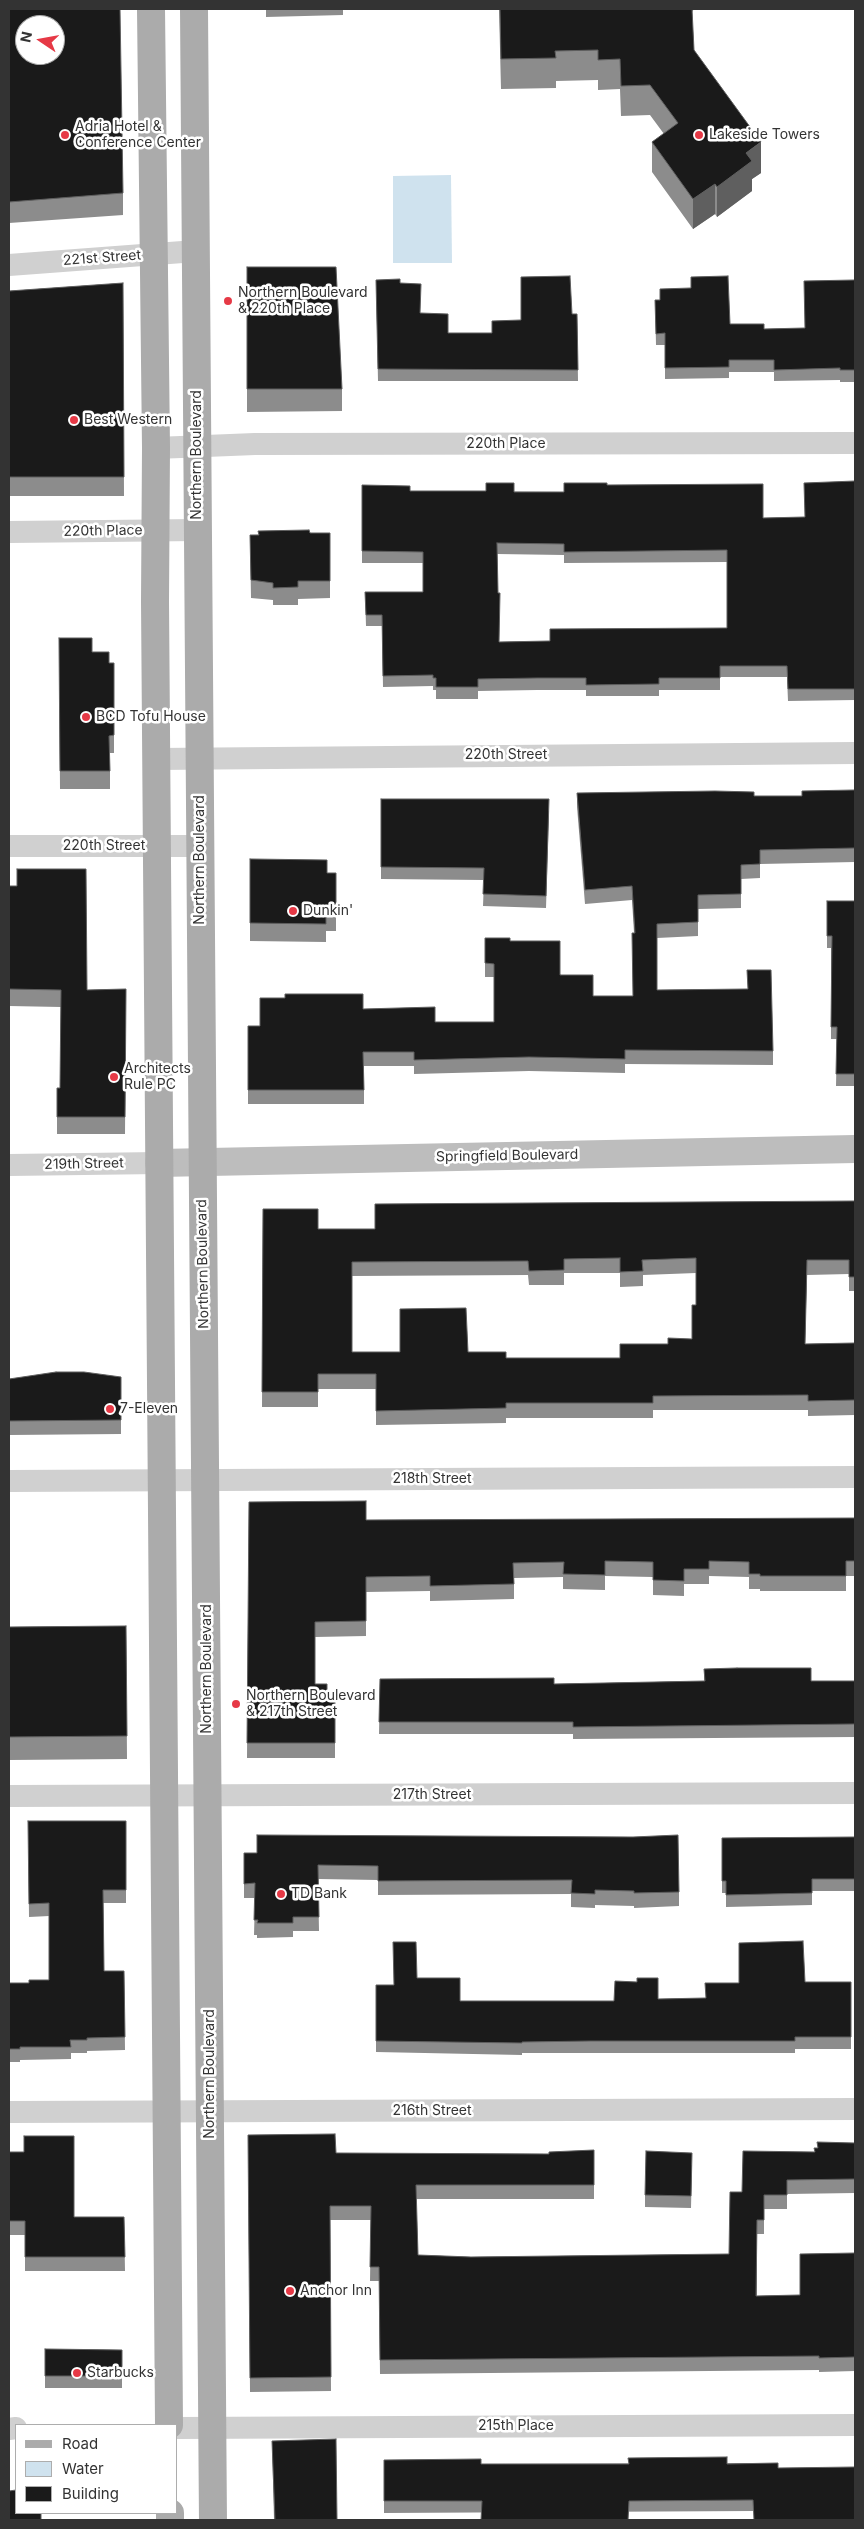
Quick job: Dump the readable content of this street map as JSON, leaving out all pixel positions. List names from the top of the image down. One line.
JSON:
{"streets":{"main road":["Northern Boulevard","Springfield Boulevard"],"street":["221st Street","220th Place","220th Street","219th Street","218th Street","217th Street","216th Street","215th Place"]},"crossings":[["221st Street","Northern Boulevard"],["220th Place","Northern Boulevard"],["Northern Boulevard","220th Street"],["Northern Boulevard","Springfield Boulevard"],["Northern Boulevard","218th Street"],["Northern Boulevard","217th Street"],["Northern Boulevard","216th Street"],["Northern Boulevard","215th Place"],["Springfield Boulevard","219th Street"]],"places":["Adria Hotel & Conference Center","Lakeside Towers","Northern Boulevard & 220th Place","Best Western","BCD Tofu House","Dunkin'","Architects Rule PC","7-Eleven","Northern Boulevard & 217th Street","TD Bank","Anchor Inn","Starbucks"],"legend":["Road","Water","Building"],"north":"left"}
